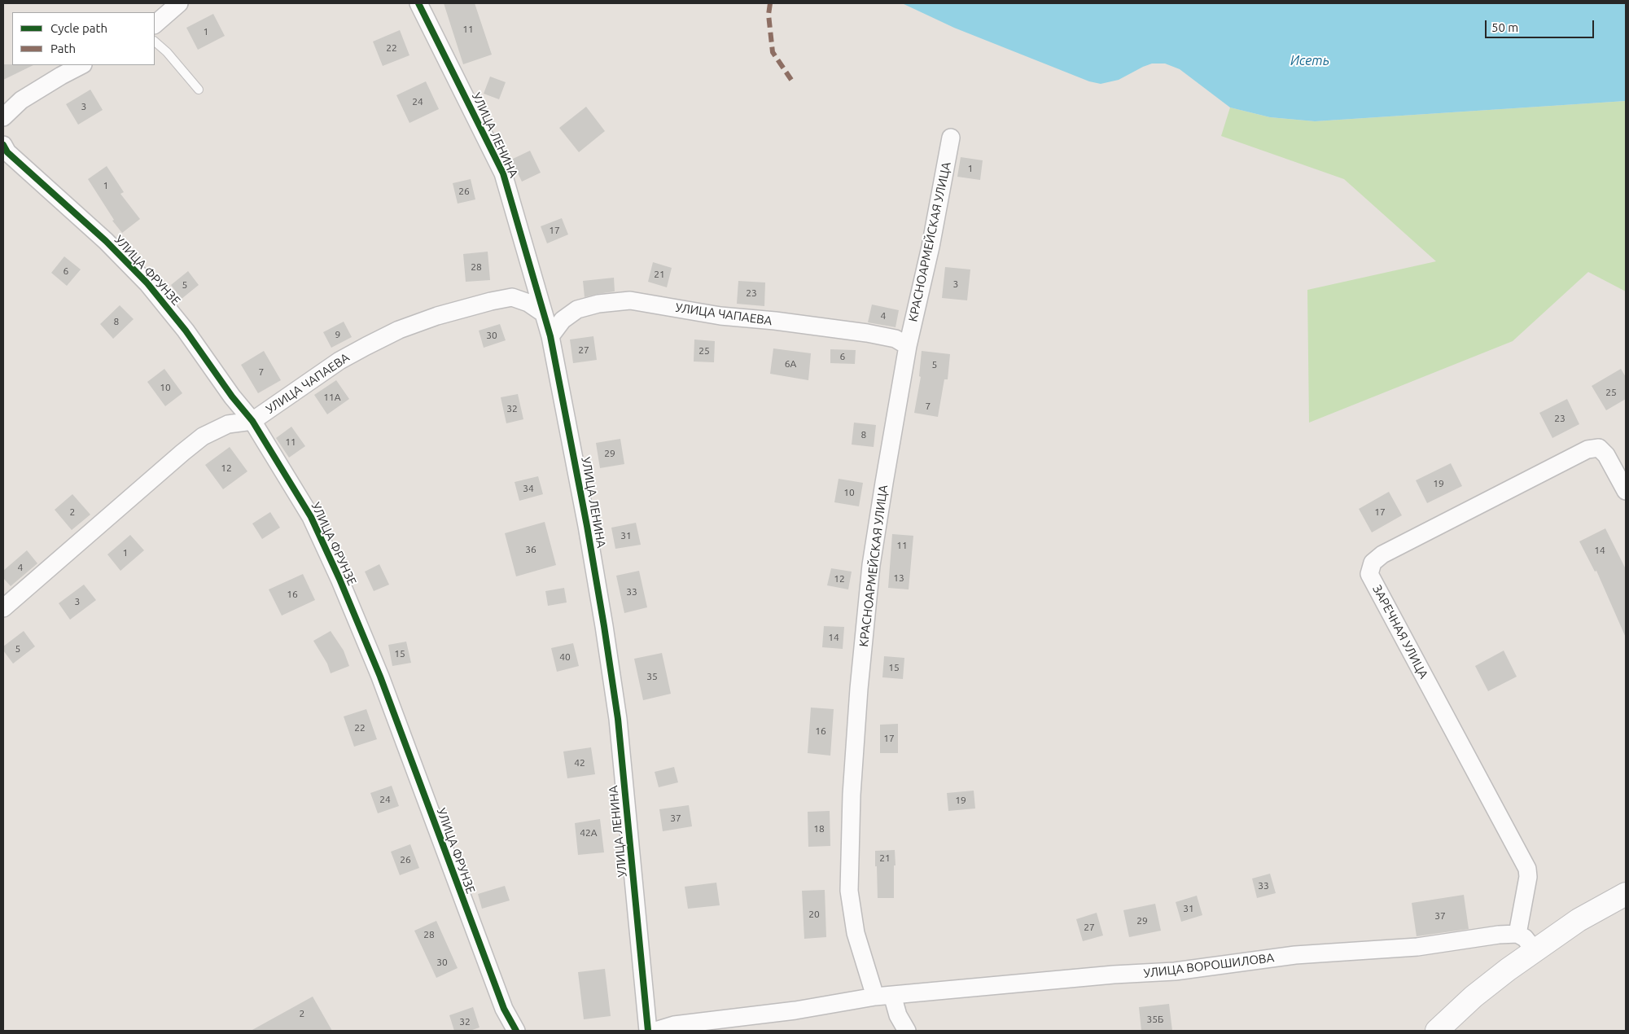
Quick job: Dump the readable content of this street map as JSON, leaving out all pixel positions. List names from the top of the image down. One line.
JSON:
{"streets":{"street":["УЛИЦА ЛЕНИНА","КРАСНОАРМЕЙСКАЯ УЛИЦА","УЛИЦА ФРУНЗЕ","УЛИЦА ЧАПАЕВА","ЗАРЕЧНАЯ УЛИЦА","УЛИЦА ВОРОШИЛОВА"]},"crossings":[["УЛИЦА ЛЕНИНА","УЛИЦА ЧАПАЕВА"],["КРАСНОАРМЕЙСКАЯ УЛИЦА","УЛИЦА ЧАПАЕВА"],["КРАСНОАРМЕЙСКАЯ УЛИЦА","УЛИЦА ВОРОШИЛОВА"],["УЛИЦА ФРУНЗЕ","УЛИЦА ЧАПАЕВА"],["ЗАРЕЧНАЯ УЛИЦА","УЛИЦА ВОРОШИЛОВА"]],"water":["Исеть"],"house_numbers":["11","1","22","24","3","1","1","26","17","28","6","21","3","5","23","4","8","9","30","27","25","6","6А","5","7","10","25","11А","7","32","23","8","11","29","12","19","34","10","2","17","31","11","36","14","1","4","13","12","33","16","3","14","5","15","40","15","35","22","16","17","42","24","19","37","18","42А","21","26","33","31","20","37","29","27","28","30","2","35Б","32"],"legend":["Cycle path","Path"],"scale_bar":"50 m"}
